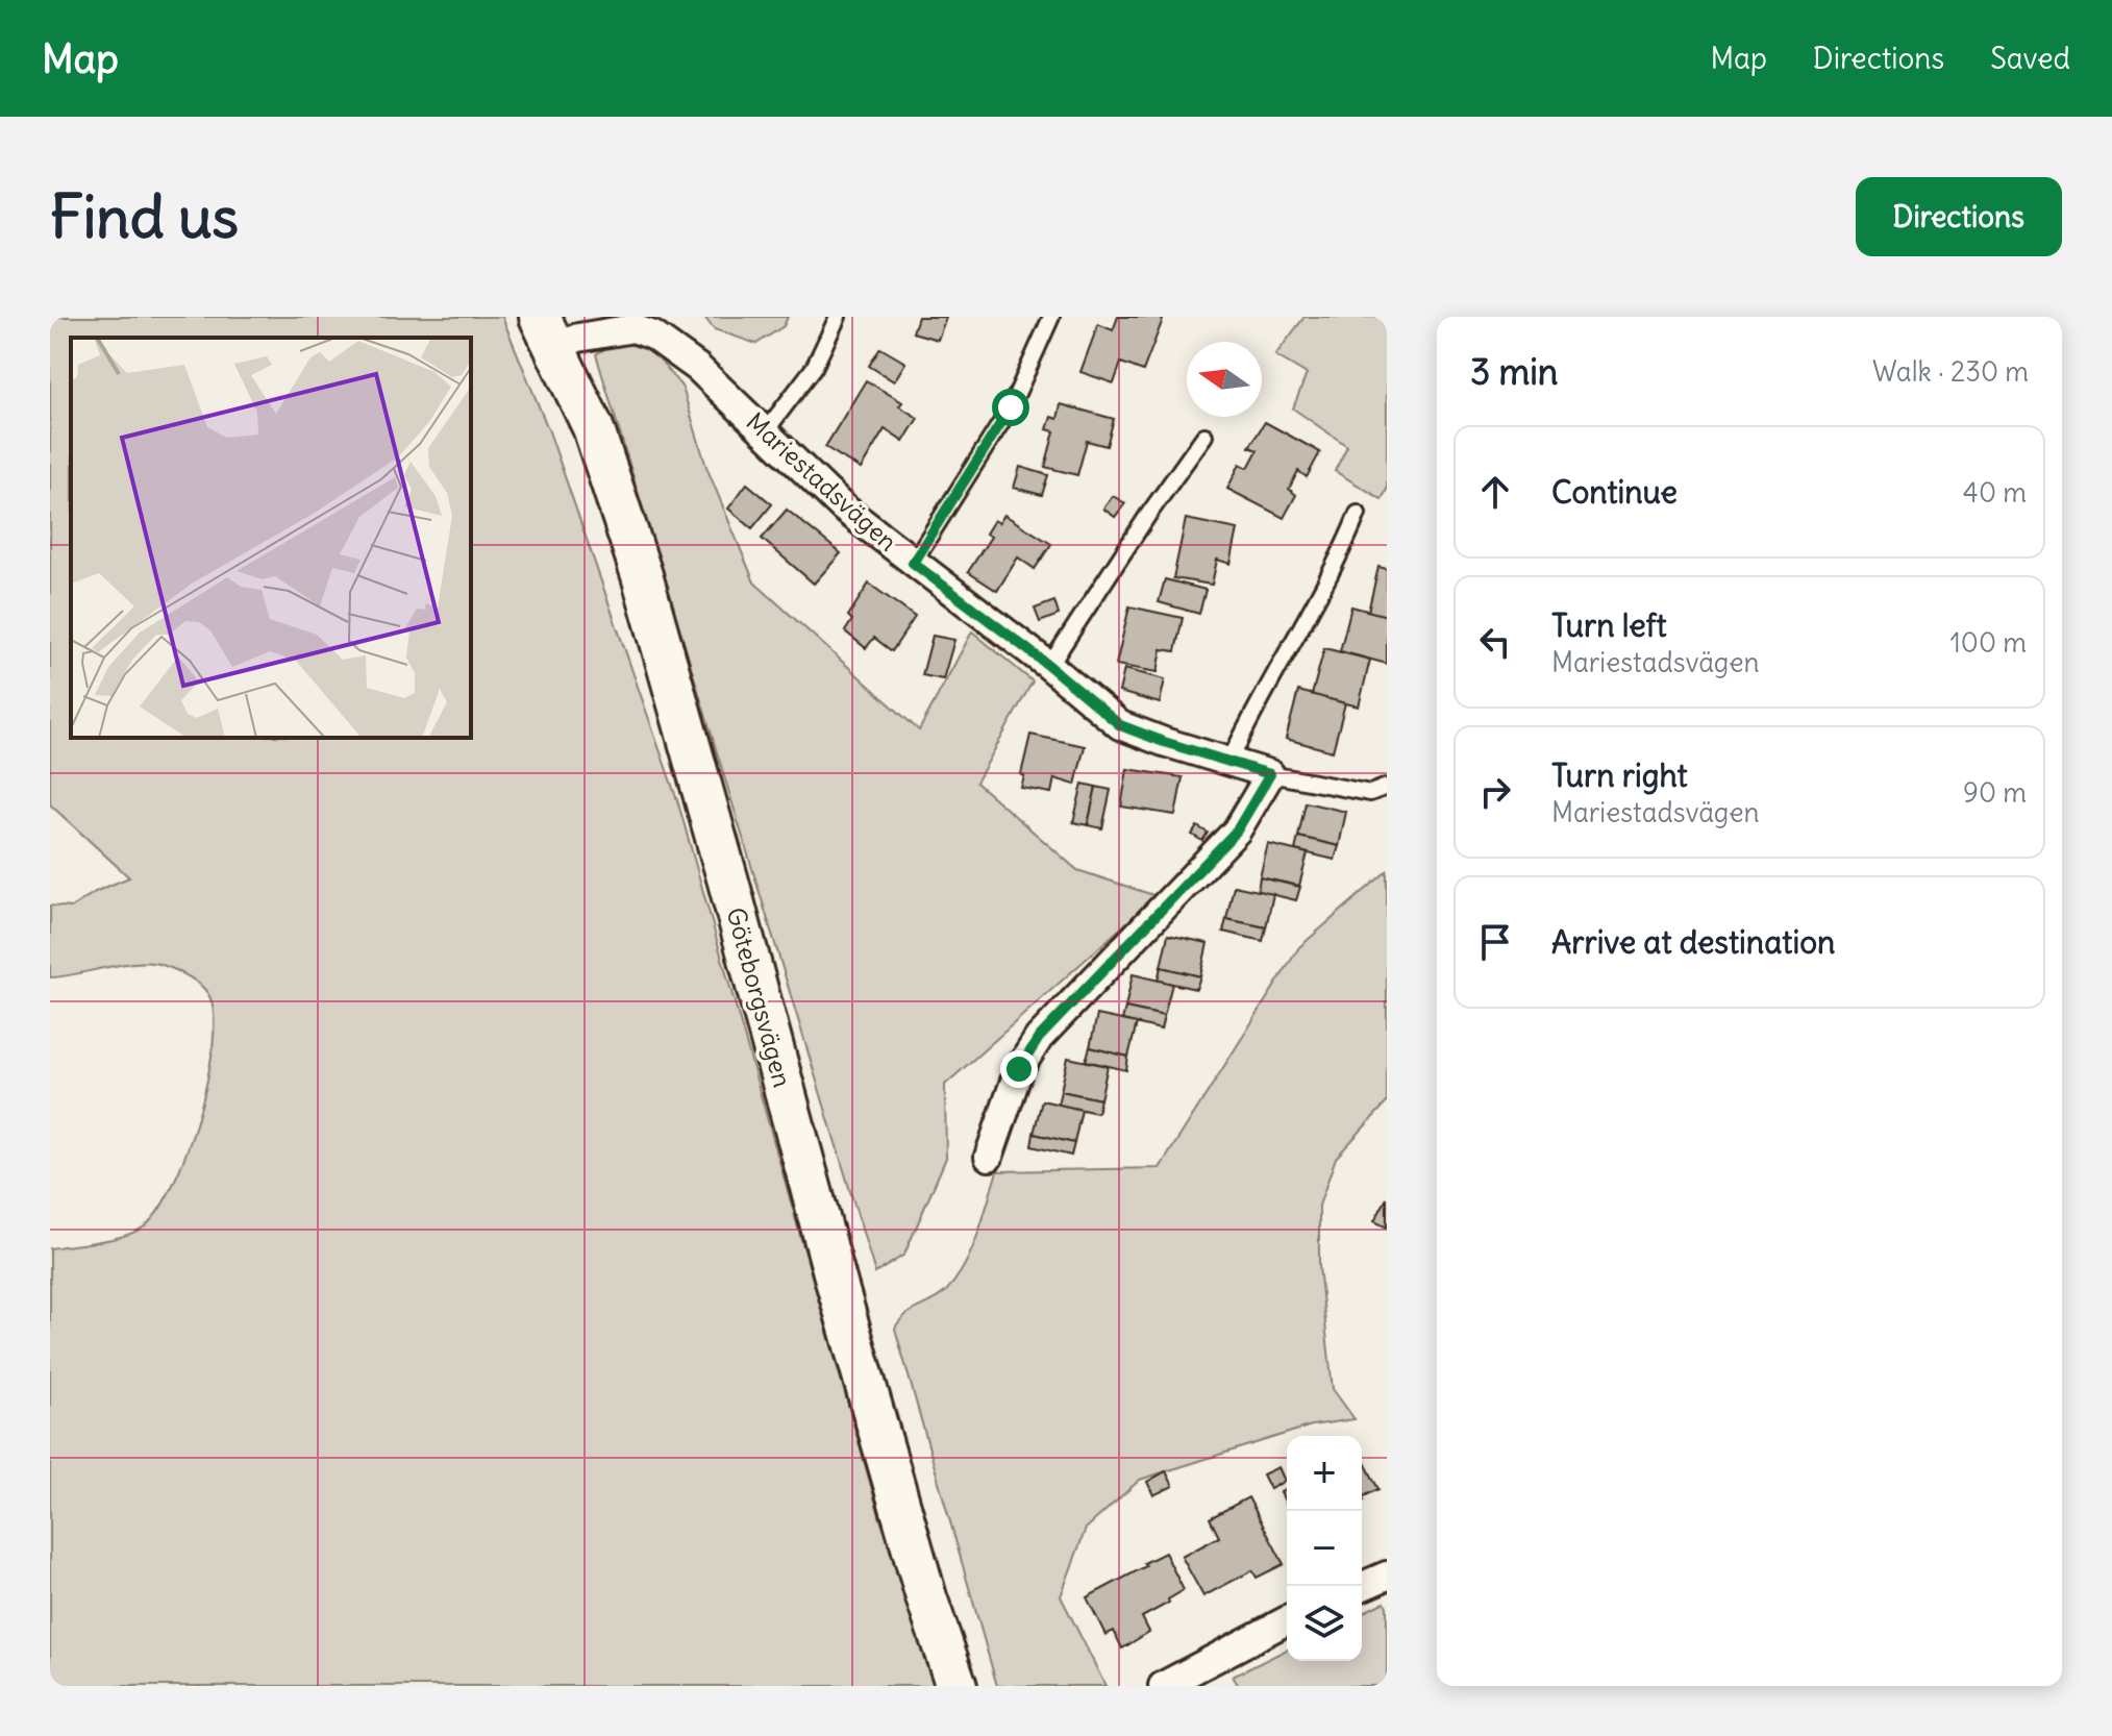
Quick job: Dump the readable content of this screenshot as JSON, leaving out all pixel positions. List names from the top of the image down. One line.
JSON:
{"streets":{"street":["Mariestadsvägen","Göteborgsvägen"]},"crossings":[["Mariestadsvägen","Göteborgsvägen"]],"north":"left","page":{"header":"Map","nav":["Map","Directions","Saved"],"buttons":"Directions","title":"Find us","heading":["3 min","Walk · 230 m"],"list":[["Continue","40 m"],["Turn left","Mariestadsvägen","100 m"],["Turn right","Mariestadsvägen","90 m"],"Arrive at destination"],"map_buttons":["+","−"]}}
